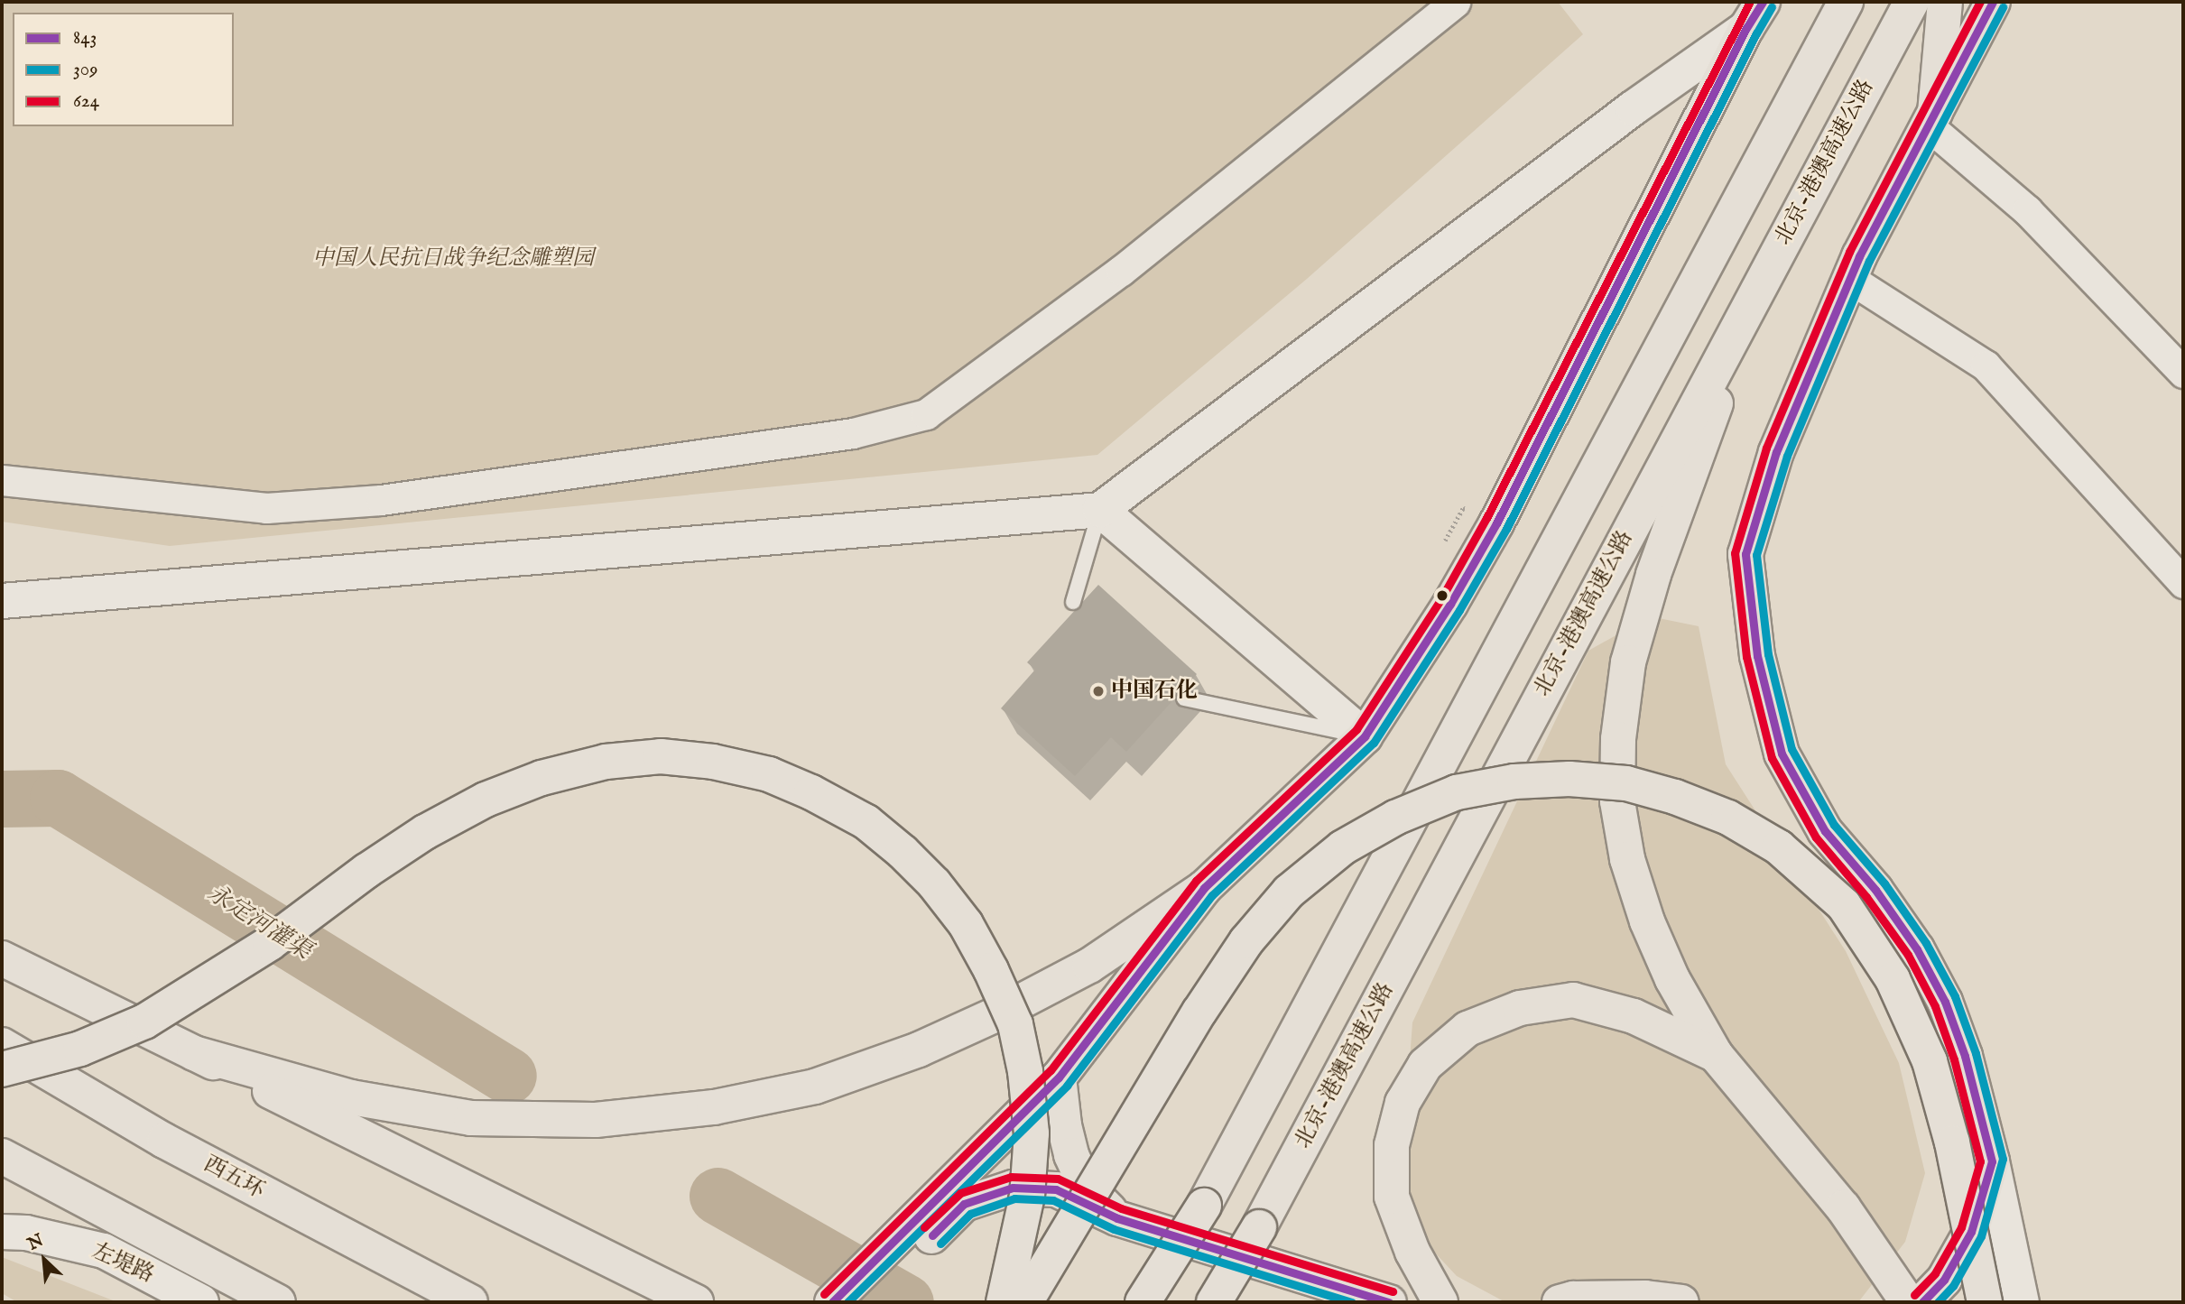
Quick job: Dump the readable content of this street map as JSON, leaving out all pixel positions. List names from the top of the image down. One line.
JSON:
{"streets":{"highway":["北京-港澳高速公路","西五环"],"street":["左堤路"]},"water":["永定河灌渠"],"parks":["中国人民抗日战争纪念雕塑园"],"places":["中国石化"],"lines":["transit line 843","transit line 624","transit line 309"],"legend":["843","309","624"],"north":"top left"}
